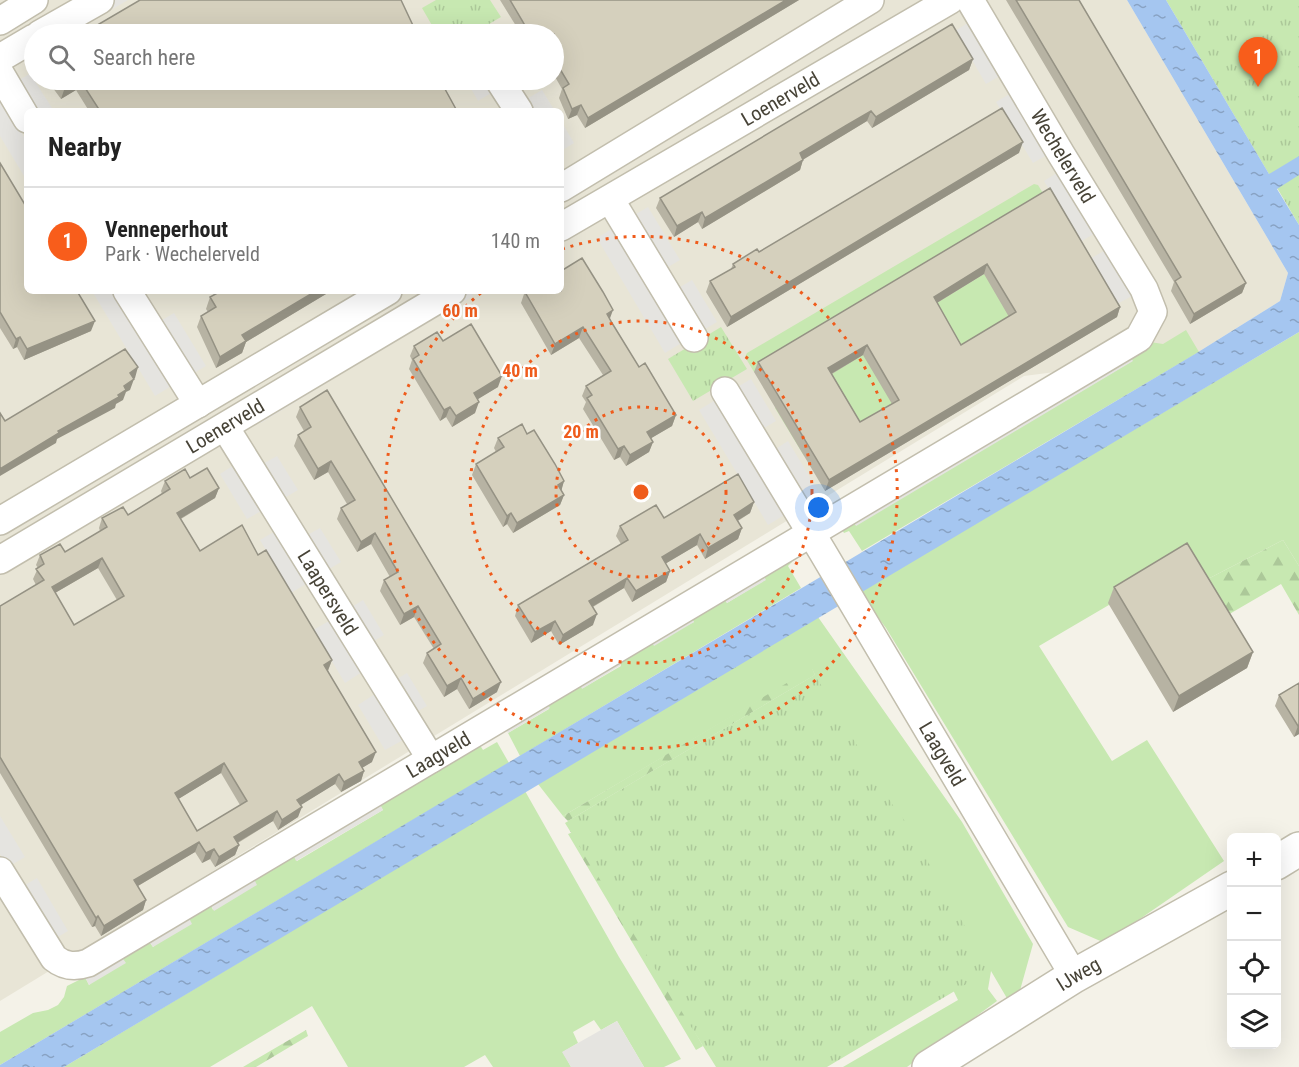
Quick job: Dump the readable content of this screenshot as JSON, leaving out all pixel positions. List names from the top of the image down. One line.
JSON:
{"streets":{"street":["Loenerveld","Wechelerveld","Laapersveld","Laagveld","IJweg"]},"crossings":[["Loenerveld","Laapersveld"],["Wechelerveld","Laagveld"],["Laapersveld","Laagveld"],["Laagveld","IJweg"]],"page":{"search":"Search here","pins":"1","heading":"Nearby","list":[{"mark":"1","name":"Venneperhout","note":"Park · Wechelerveld","value":"140 m"}],"map_buttons":["+","−"]},"rings":["60 m","40 m","20 m"]}
